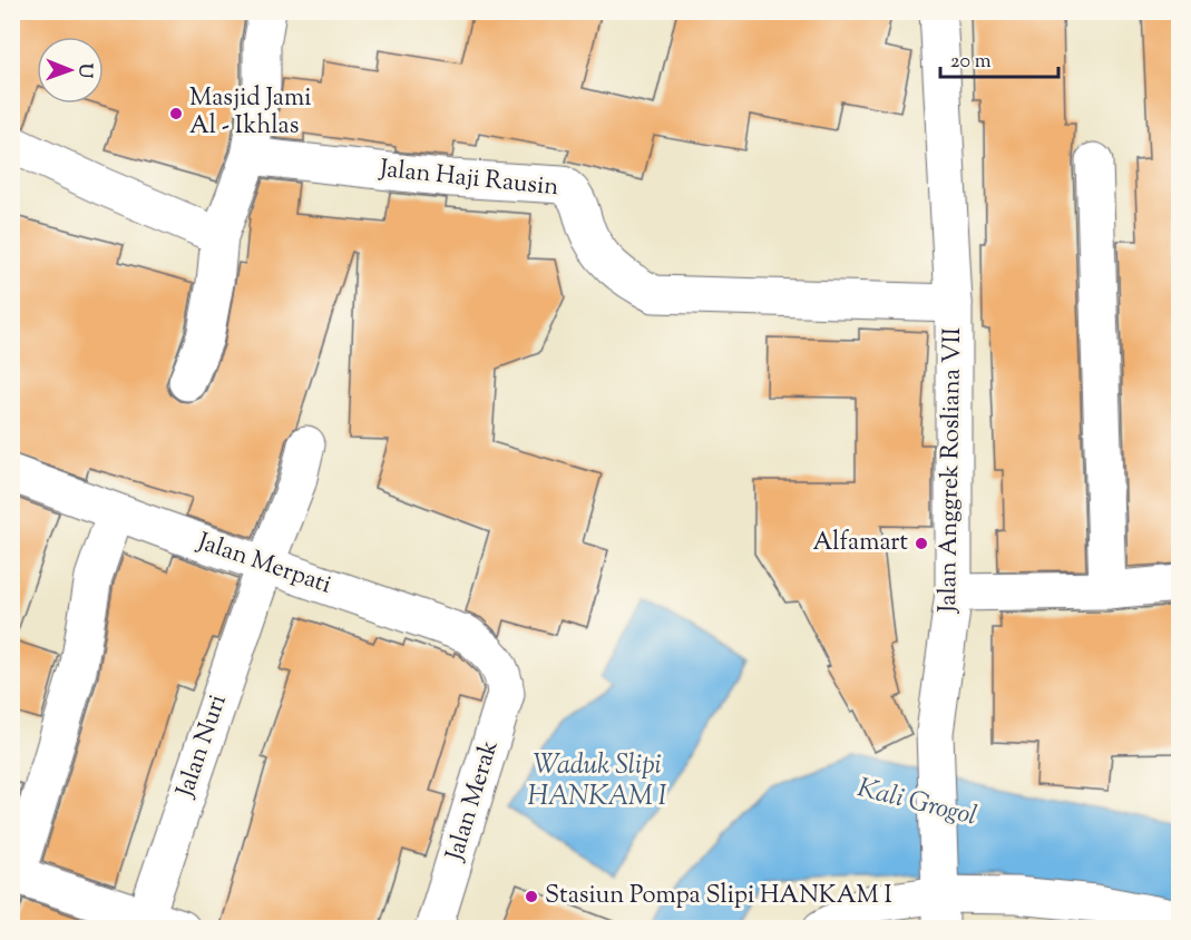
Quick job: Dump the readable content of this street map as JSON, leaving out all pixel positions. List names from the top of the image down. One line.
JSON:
{"streets":{"street":["Jalan Haji Rausin","Jalan Anggrek Rosliana VII","Jalan Merpati","Jalan Nuri","Jalan Merak"]},"crossings":[["Jalan Haji Rausin","Jalan Anggrek Rosliana VII"],["Jalan Merpati","Jalan Nuri"],["Jalan Merpati","Jalan Merak"]],"water":["Waduk Slipi HANKAM I","Kali Grogol"],"places":["Masjid Jami Al - Ikhlas","Alfamart","Stasiun Pompa Slipi HANKAM I"],"scale_bar":"20 m","north":"right"}
